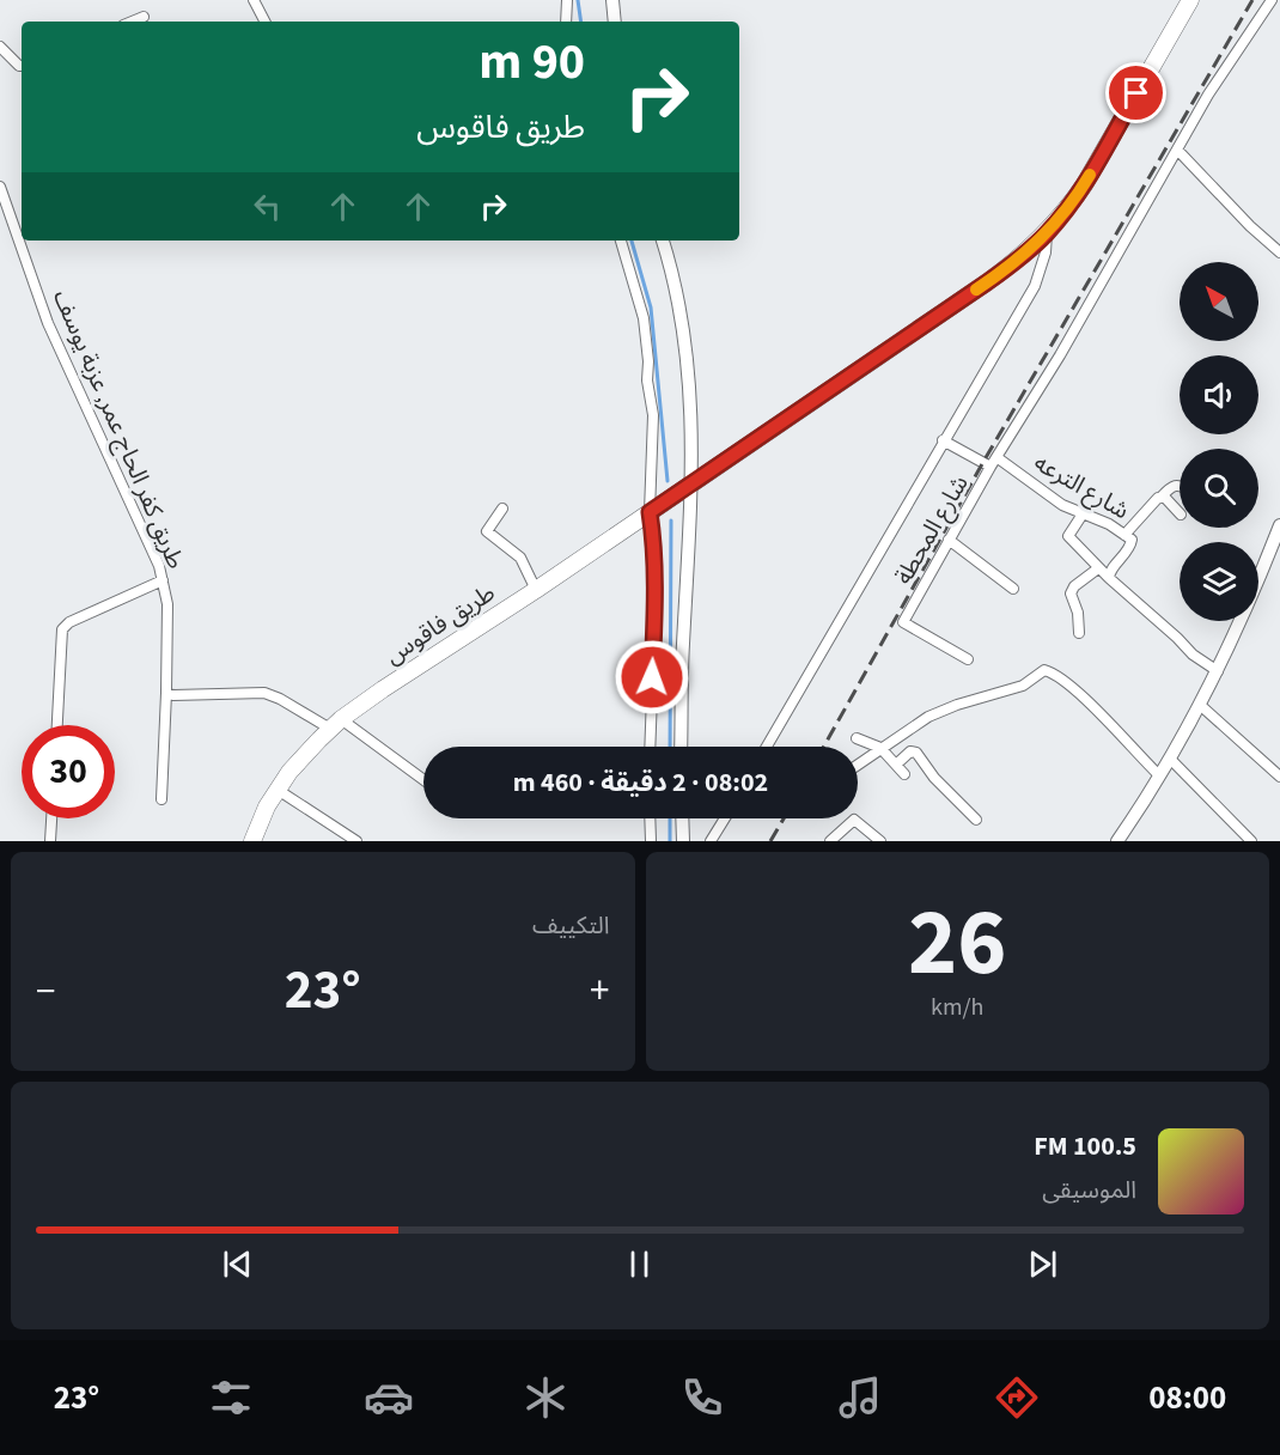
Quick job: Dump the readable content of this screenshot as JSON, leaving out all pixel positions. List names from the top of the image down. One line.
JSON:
{"streets":{"main road":["طريق فاقوس"],"street":["طريق كفر الحاج عمر, عزبة يوسف","شارع الترعه","شارع المحطة"]},"crossings":[["شارع الترعه","شارع المحطة"]],"north":"top left","page":{"turn":["90 m","طريق فاقوس"],"limit":"30","trip":"08:02 · 2 دقيقة · 460 m","tile":[["26","km/h"],"التكييف"],"heat":["−","23°","+"],"song":["100.5 FM","الموسيقى"],"tabs":["08:00","23°"]}}
